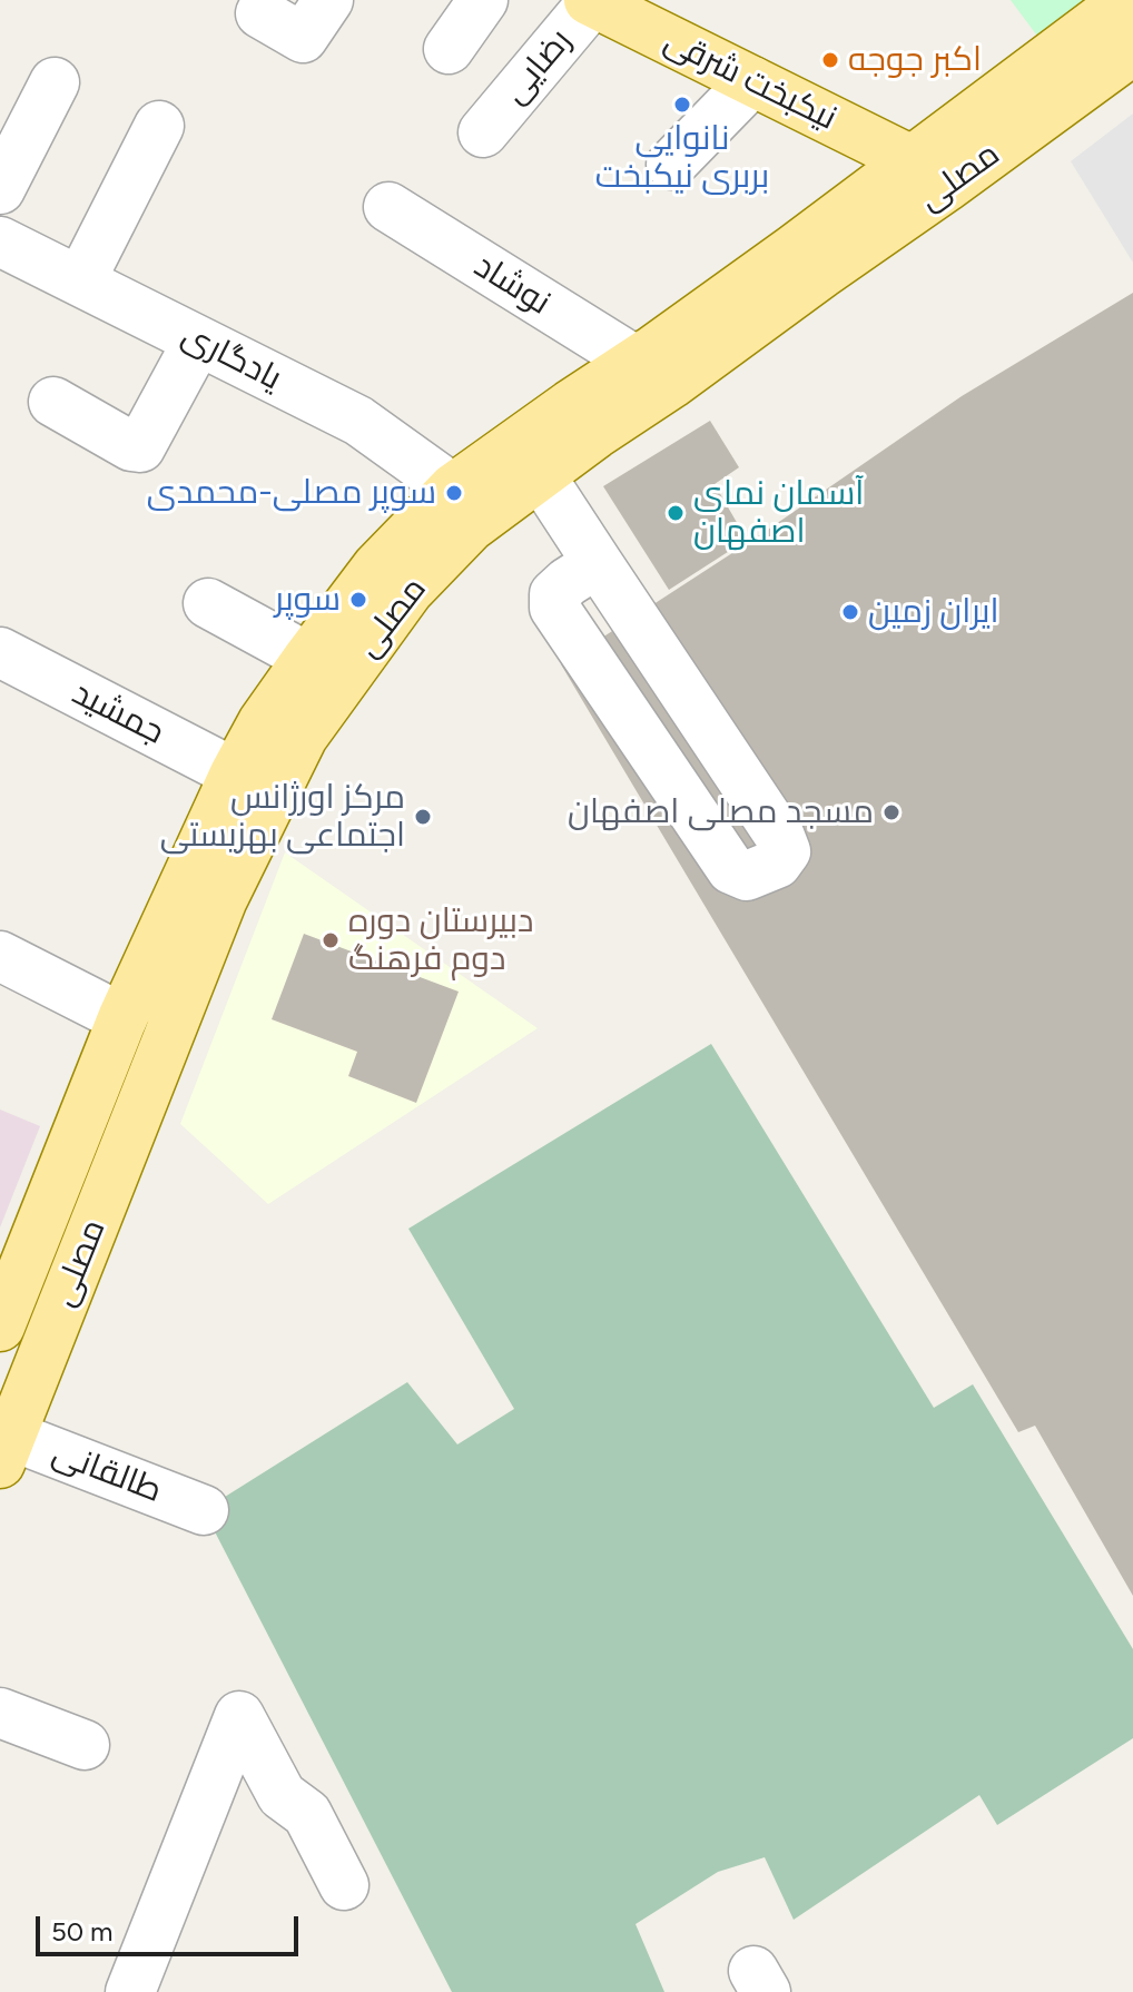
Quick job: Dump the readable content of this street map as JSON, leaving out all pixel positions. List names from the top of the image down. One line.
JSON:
{"streets":{"main road":["نیکبخت شرقی","مصلی"],"street":["رضایی","نوشاد","یادگاری","جمشید","طالقانی"]},"crossings":[["رضایی","نیکبخت شرقی"],["نیکبخت شرقی","مصلی"],["مصلی","نوشاد"],["مصلی","یادگاری"],["مصلی","جمشید"],["مصلی","طالقانی"]],"places":["اکبر جوجه","نانوایی بربری نیکبخت","سوپر مصلی-محمدی","آسمان نمای اصفهان","سوپر","ایران زمین","مسجد مصلی اصفهان","مرکز اورژانس اجتماعی بهزیستی","دبیرستان دوره دوم فرهنگ"],"scale_bar":"50 m"}
